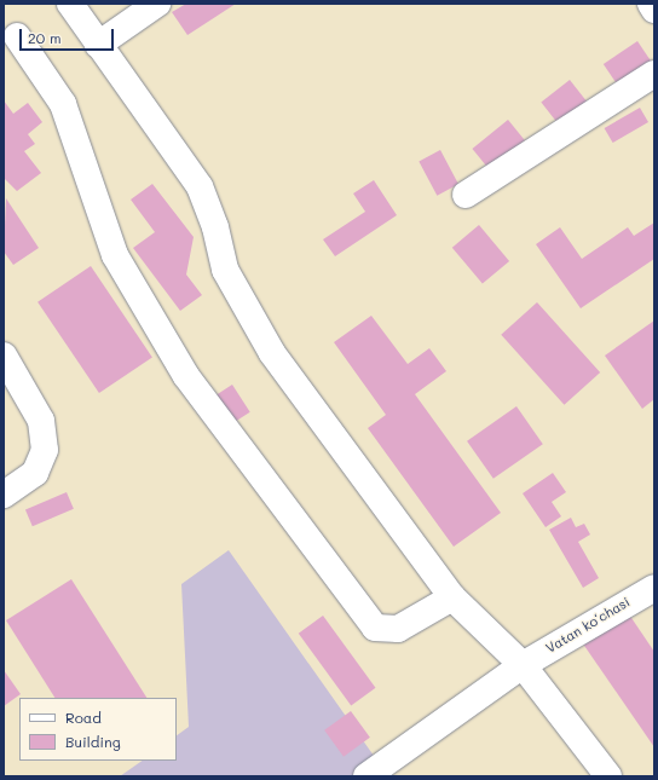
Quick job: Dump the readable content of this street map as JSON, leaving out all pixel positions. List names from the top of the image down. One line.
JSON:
{"streets":{"street":["Vatan koʻchasi"]},"legend":["Road","Building"],"scale_bar":"20 m"}
